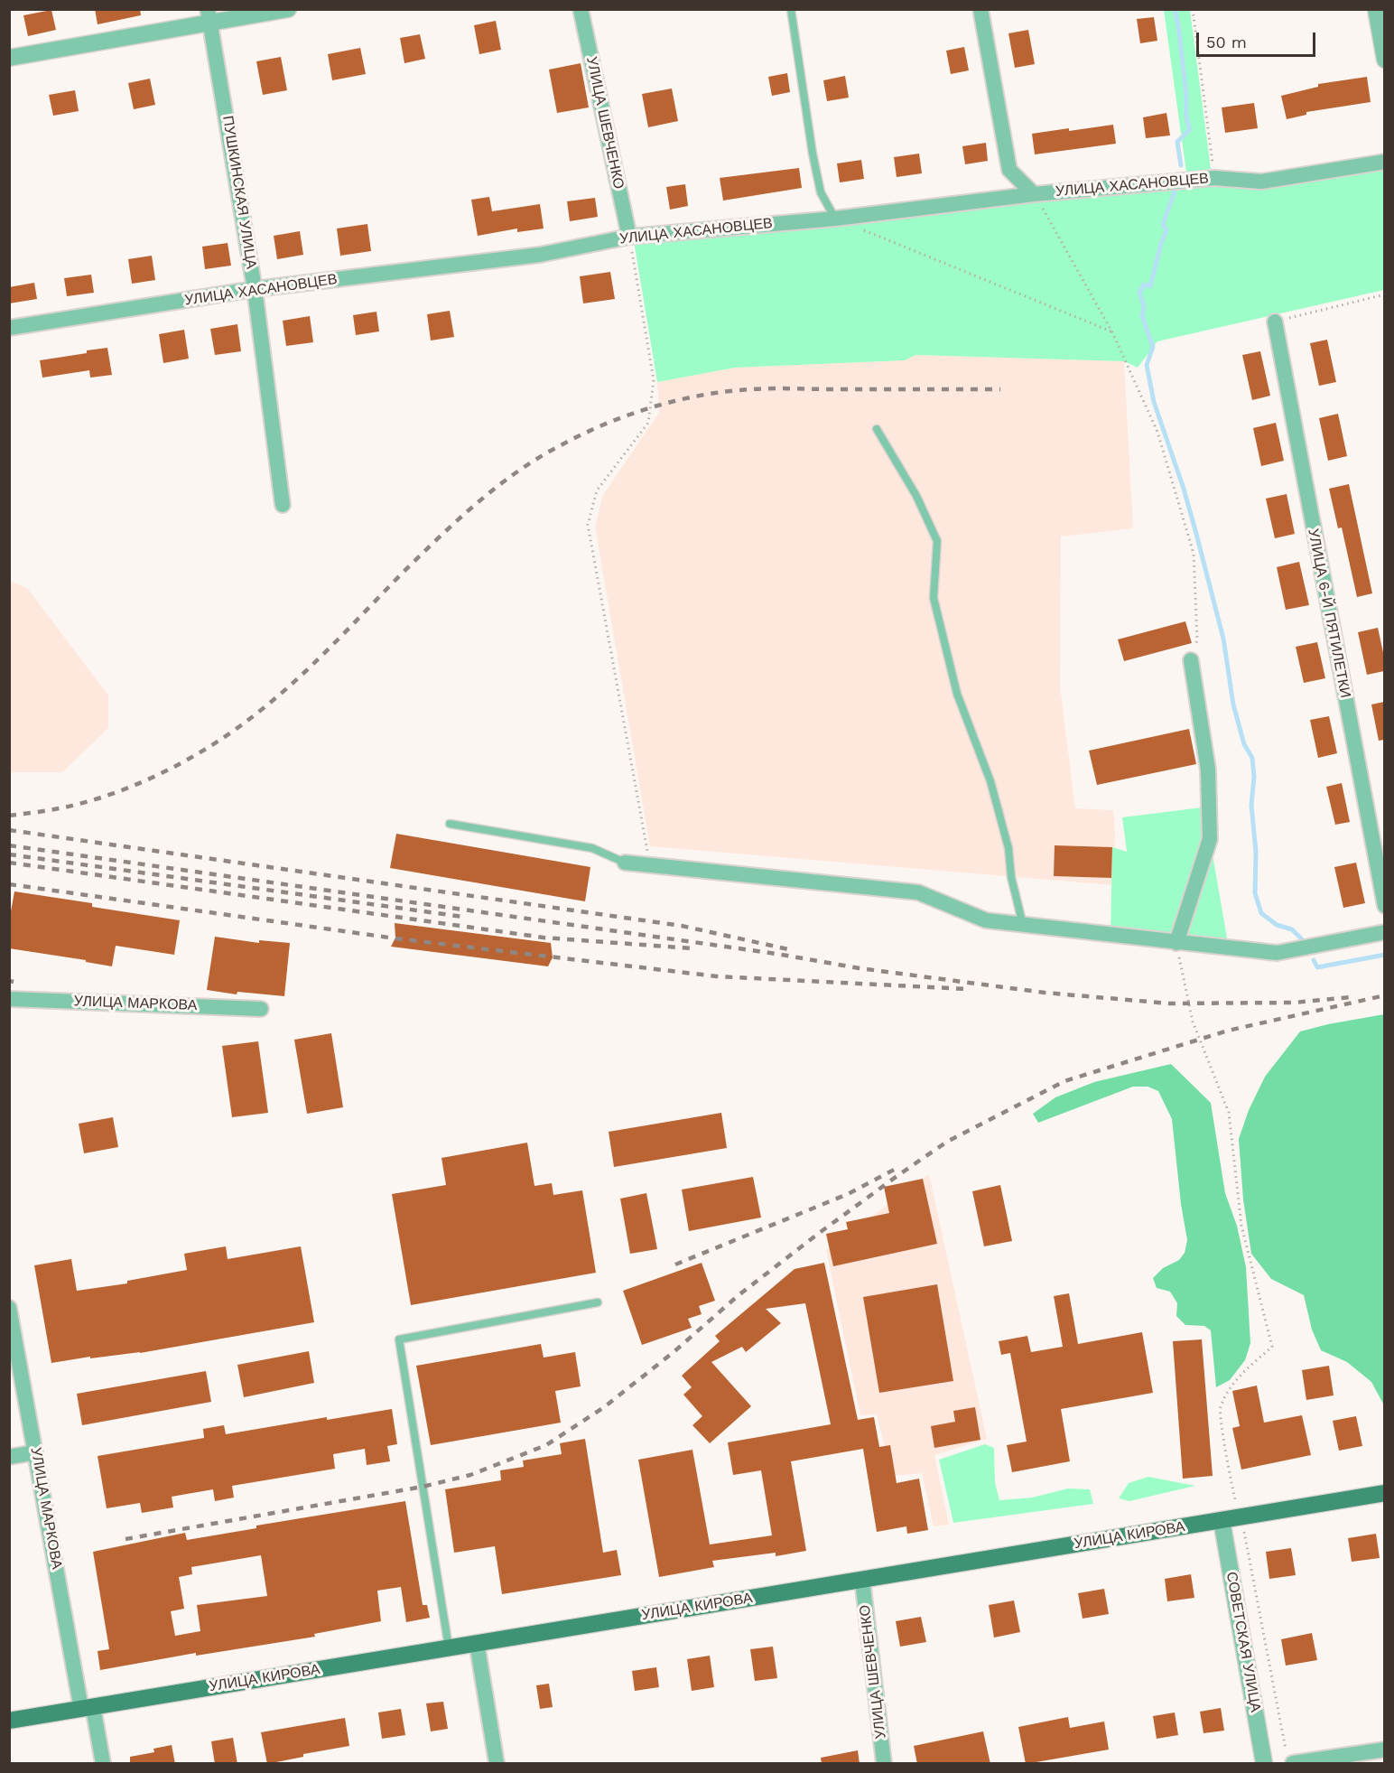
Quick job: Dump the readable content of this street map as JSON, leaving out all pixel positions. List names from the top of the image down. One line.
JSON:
{"streets":{"main road":["УЛИЦА КИРОВА"],"street":["УЛИЦА ШЕВЧЕНКО","УЛИЦА ХАСАНОВЦЕВ","ПУШКИНСКАЯ УЛИЦА","УЛИЦА 6-Й ПЯТИЛЕТКИ","УЛИЦА МАРКОВА","СОВЕТСКАЯ УЛИЦА"]},"crossings":[["УЛИЦА ШЕВЧЕНКО","УЛИЦА ХАСАНОВЦЕВ"],["УЛИЦА ШЕВЧЕНКО","УЛИЦА КИРОВА"],["УЛИЦА ХАСАНОВЦЕВ","ПУШКИНСКАЯ УЛИЦА"],["УЛИЦА МАРКОВА","УЛИЦА КИРОВА"],["УЛИЦА КИРОВА","СОВЕТСКАЯ УЛИЦА"]],"scale_bar":"50 m"}
